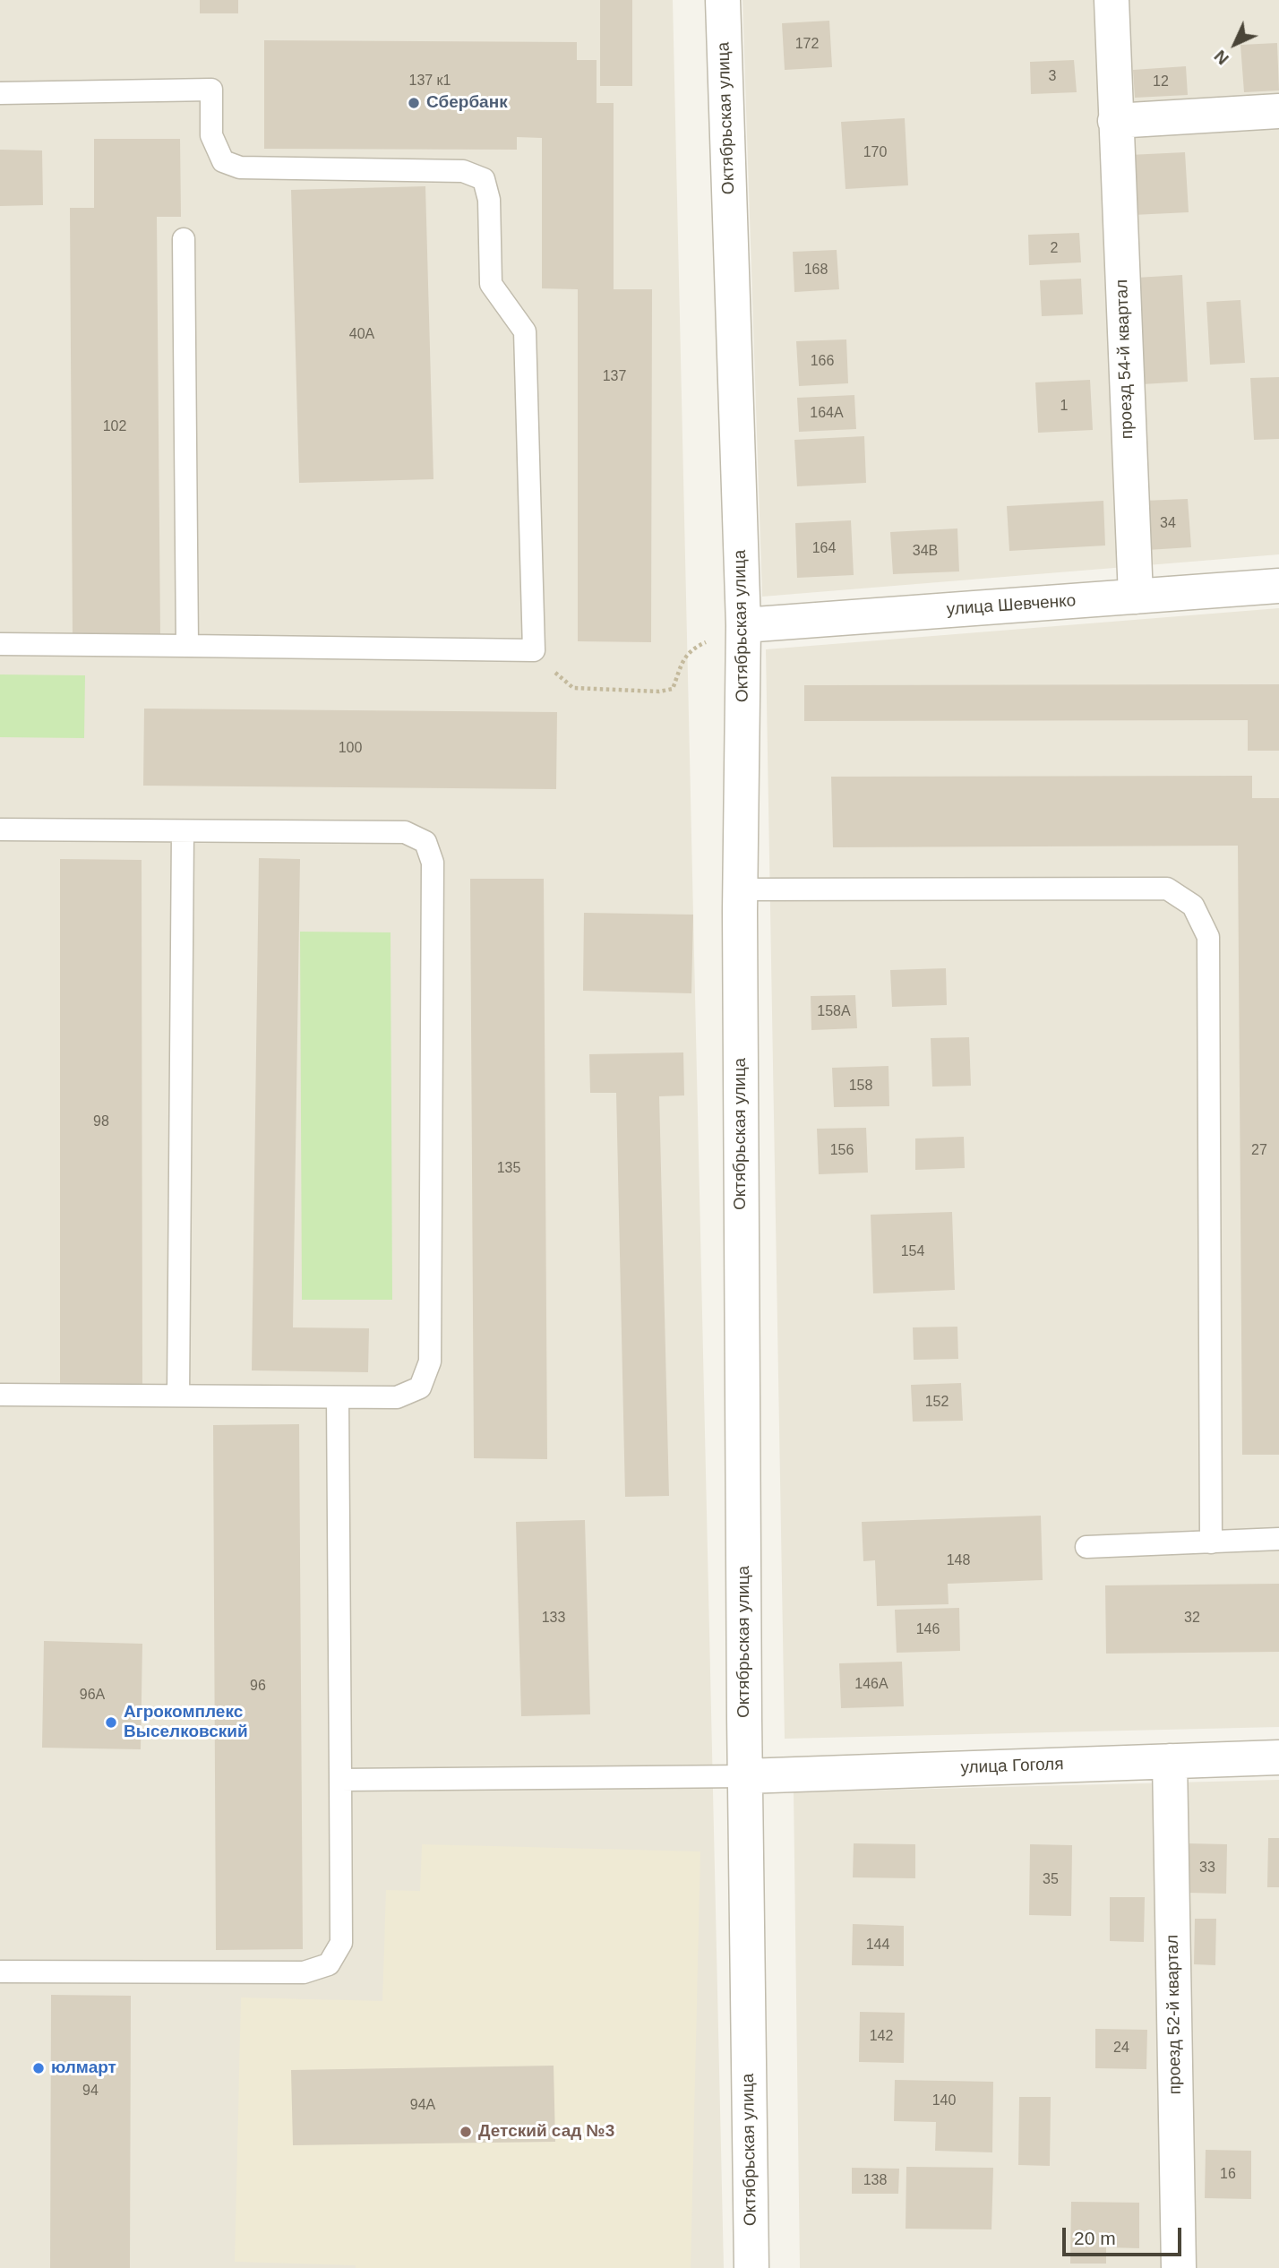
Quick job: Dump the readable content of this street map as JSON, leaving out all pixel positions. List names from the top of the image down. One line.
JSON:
{"streets":{"street":["Октябрьская улица","проезд 54-й квартал","улица Шевченко","улица Гоголя","проезд 52-й квартал"]},"crossings":[["Октябрьская улица","улица Шевченко"],["Октябрьская улица","улица Гоголя"],["проезд 54-й квартал","улица Шевченко"],["улица Гоголя","проезд 52-й квартал"]],"places":["Сбербанк","Агрокомплекс Выселковский","юлмарт","Детский сад №3"],"house_numbers":["172","3","137 к1","12","170","2","168","40А","166","137","1","164А","102","34","164","34В","100","158А","158","98","156","27","135","154","152","148","133","32","146","146А","96","96А","33","35","144","142","24","94","140","94А","16","138"],"scale_bar":"20 m","north":"bottom left"}
